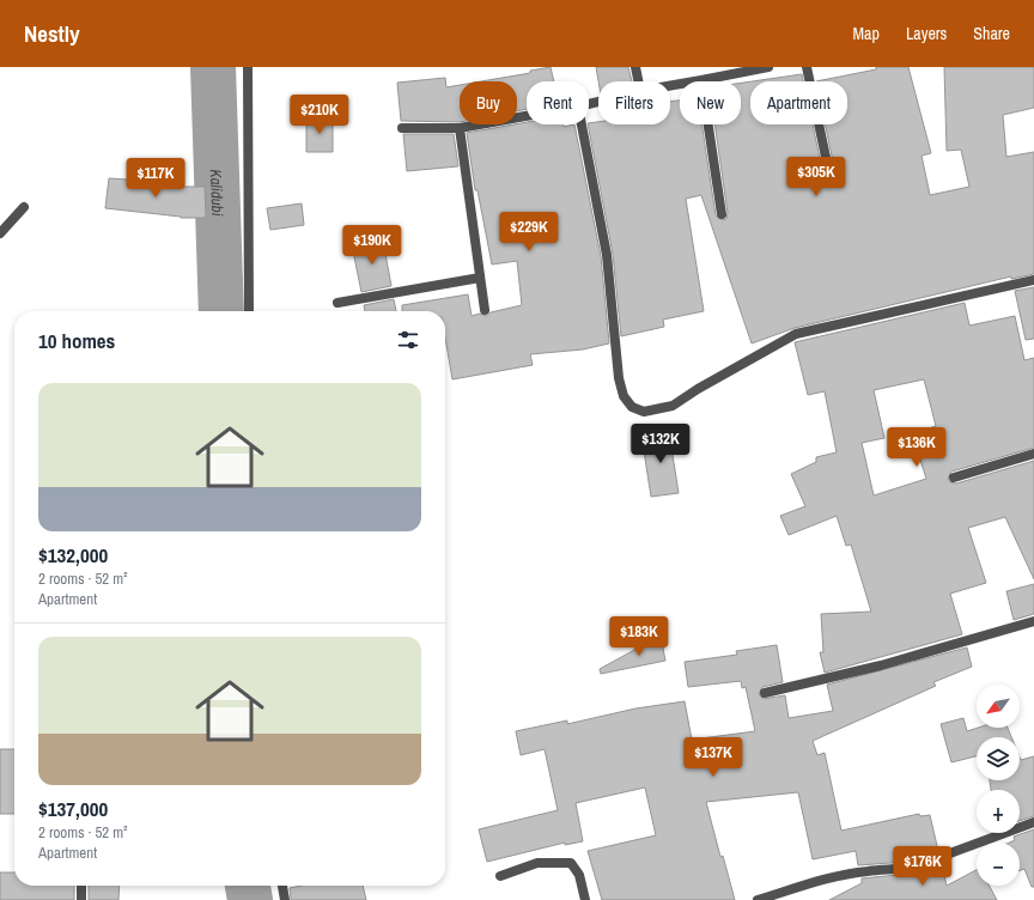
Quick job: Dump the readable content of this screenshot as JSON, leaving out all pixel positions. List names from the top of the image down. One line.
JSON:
{"water":["Kalidubi"],"north":"bottom left","page":{"header":"Nestly","nav":["Map","Layers","Share"],"chip":["Buy","Rent","Filters","New","Apartment"],"price":["$210K","$305K","$117K","$229K","$190K","$132K","$136K","$183K","$137K","$176K"],"heading":"10 homes","list":[{"name":"$132,000","note":"2 rooms · 52 m² · Apartment"},{"name":"$137,000","note":"2 rooms · 52 m² · Apartment"}],"map_buttons":["+","−"]}}
